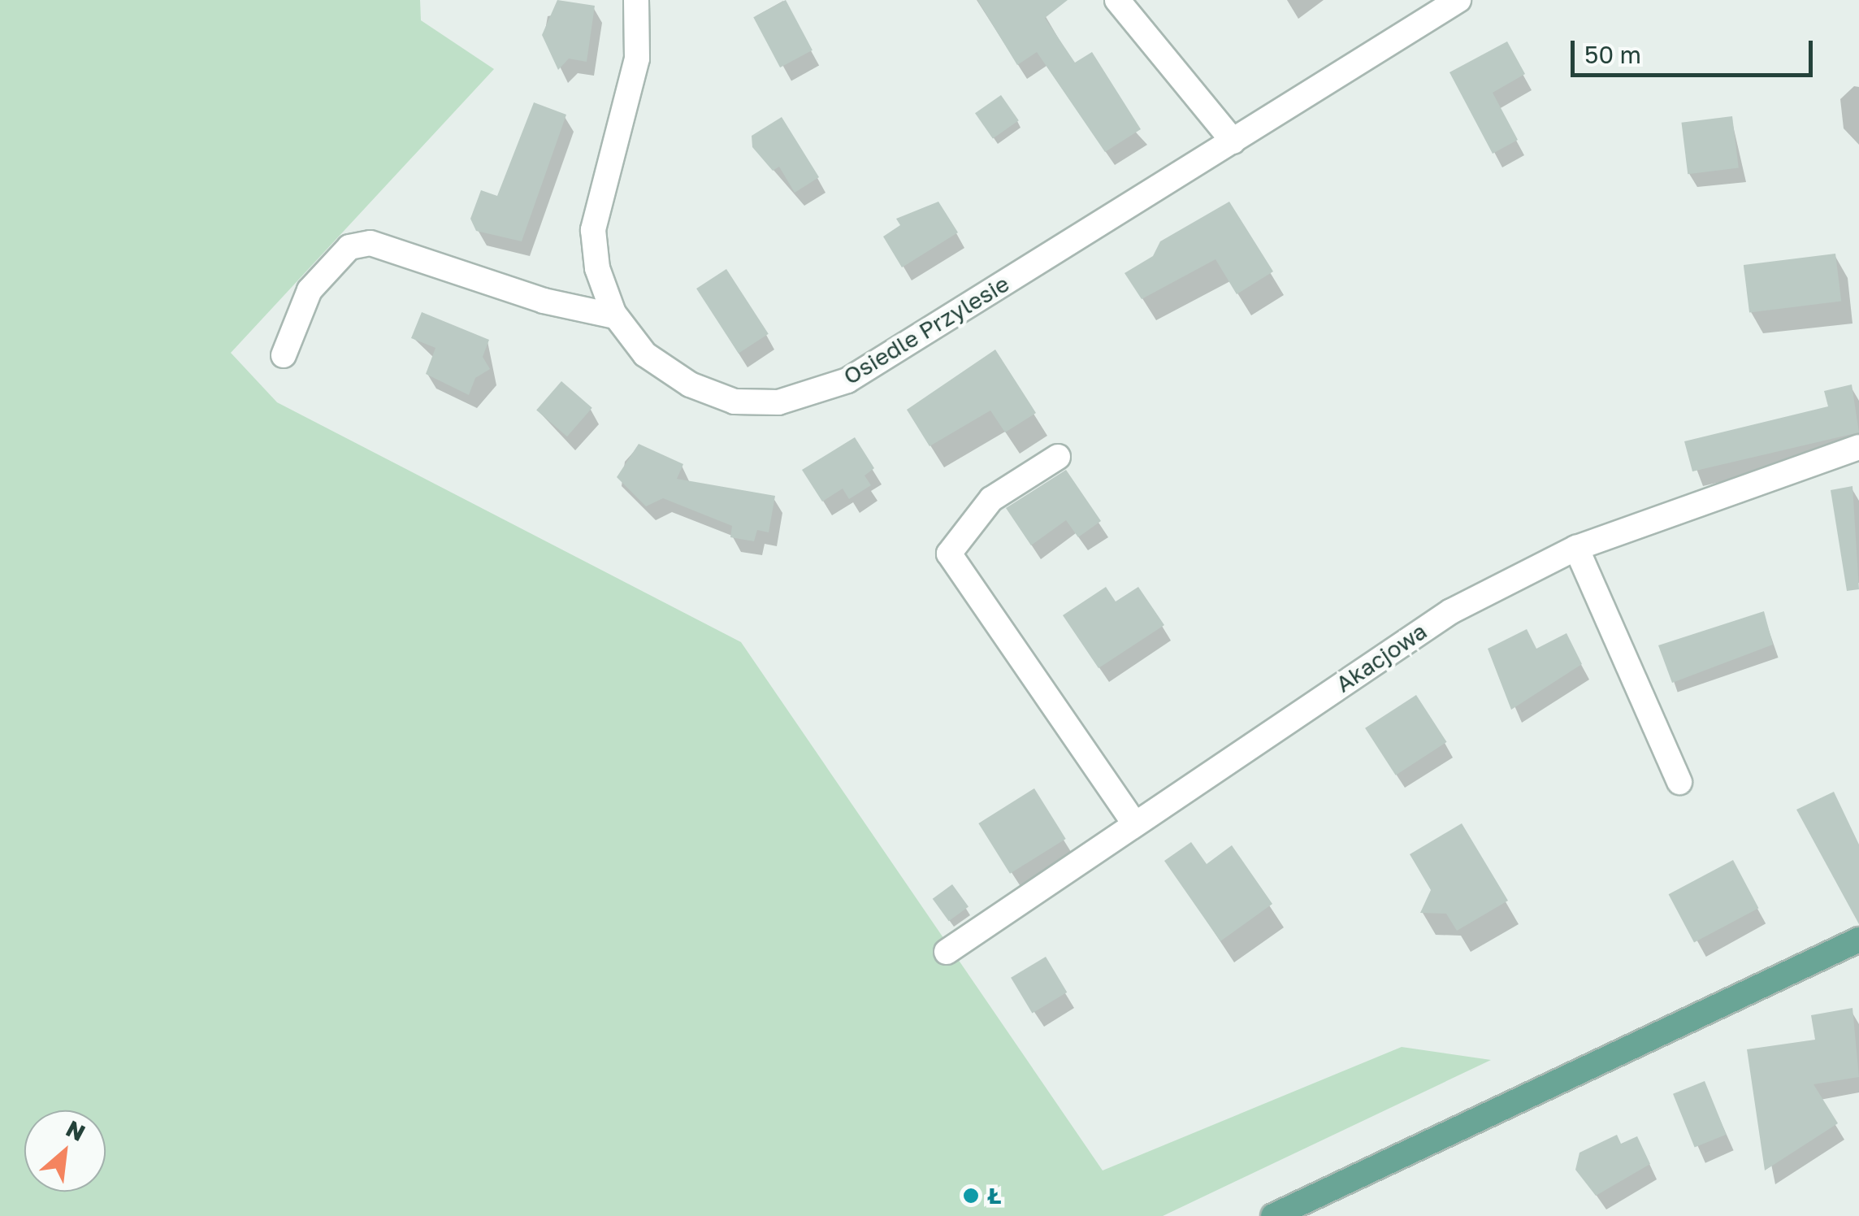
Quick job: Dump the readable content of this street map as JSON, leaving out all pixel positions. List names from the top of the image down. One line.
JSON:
{"streets":{"street":["Osiedle Przylesie","Akacjowa"]},"places":["Ł"],"scale_bar":"50 m","north":"top right"}
